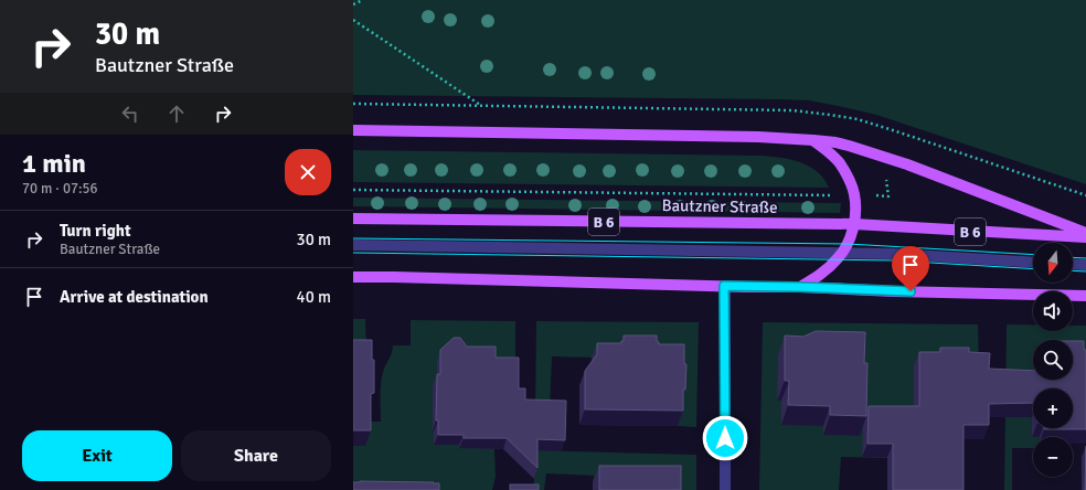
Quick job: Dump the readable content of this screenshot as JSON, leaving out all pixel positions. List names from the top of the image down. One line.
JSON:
{"streets":{"main road":["Bautzner Straße","B 6"]},"north":"bottom","page":{"turn":["30 m","Bautzner Straße"],"heading":["1 min","70 m · 07:56"],"list":[{"name":"Turn right","note":"Bautzner Straße","value":"30 m"},{"name":"Arrive at destination","value":"40 m"}],"map_buttons":["+","−"],"buttons":["Exit","Share"]}}
